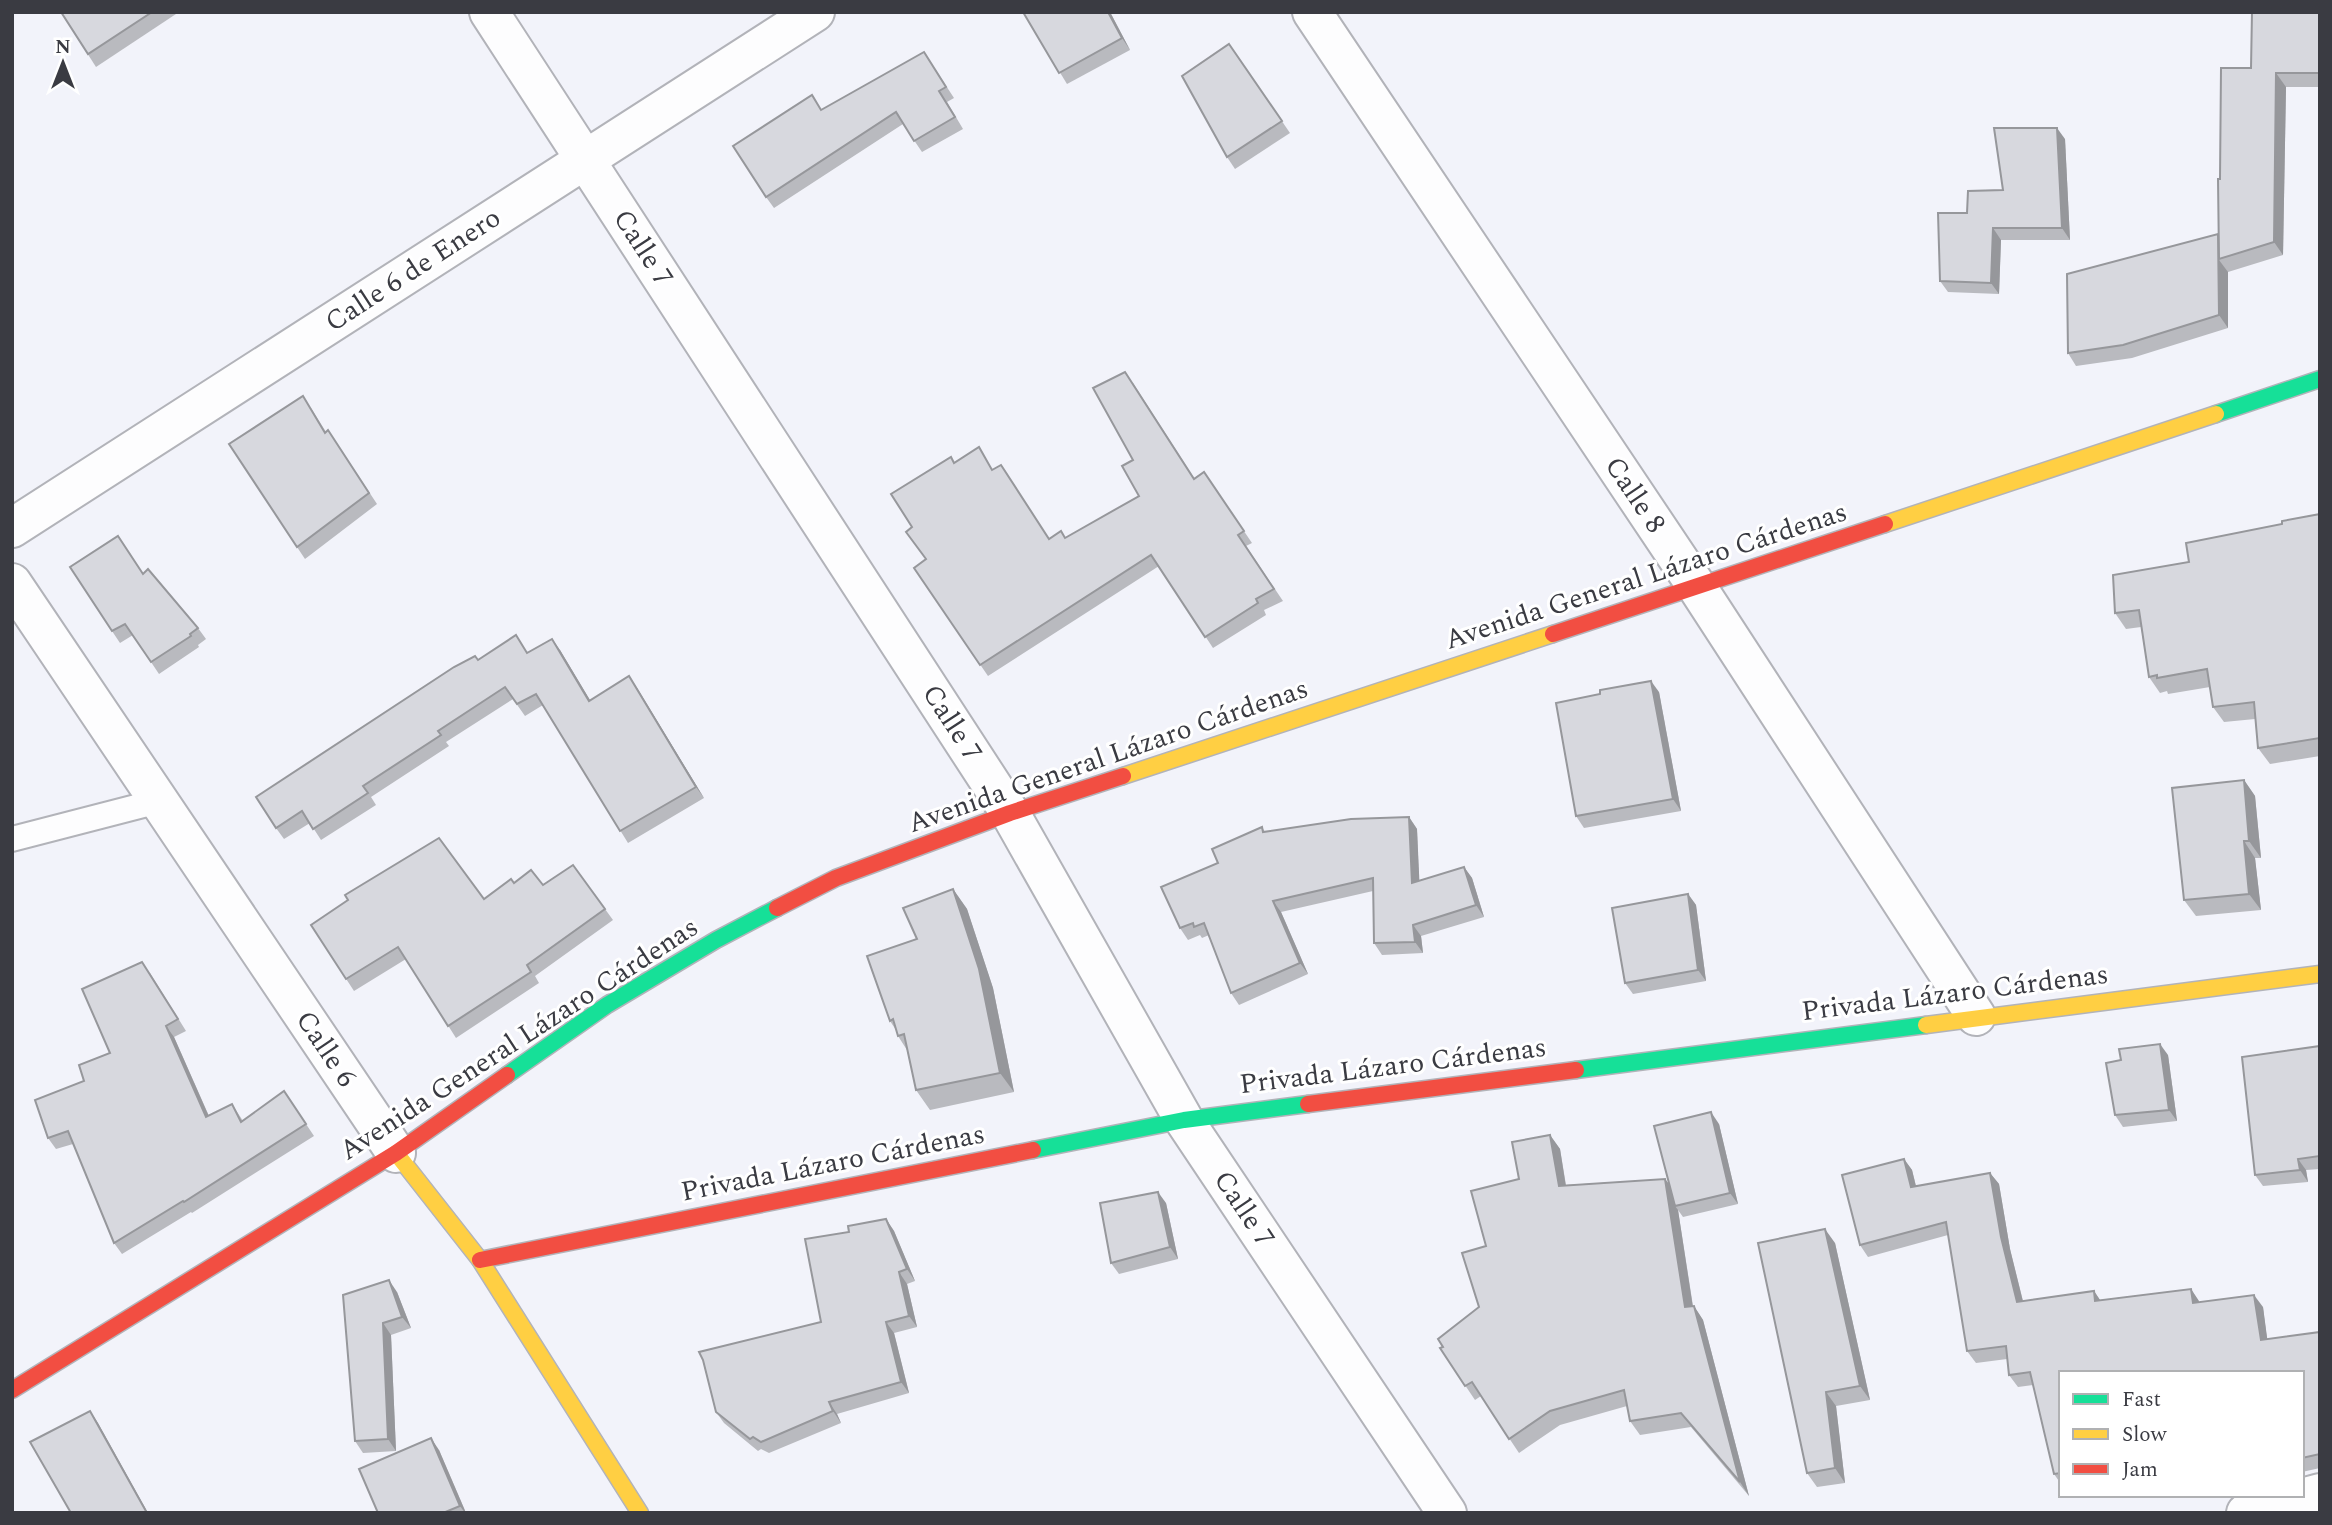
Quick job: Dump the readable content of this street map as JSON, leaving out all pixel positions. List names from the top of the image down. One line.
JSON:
{"streets":{"main road":["Avenida General Lázaro Cárdenas","Privada Lázaro Cárdenas","Calle 6"],"street":["Calle 7","Calle 6 de Enero","Calle 8"]},"crossings":[["Calle 7","Calle 6 de Enero"],["Calle 7","Avenida General Lázaro Cárdenas"],["Calle 7","Privada Lázaro Cárdenas"],["Calle 8","Avenida General Lázaro Cárdenas"],["Calle 8","Privada Lázaro Cárdenas"],["Avenida General Lázaro Cárdenas","Calle 6"],["Privada Lázaro Cárdenas","Calle 6"]],"legend":["Fast","Slow","Jam"],"north":"top"}
